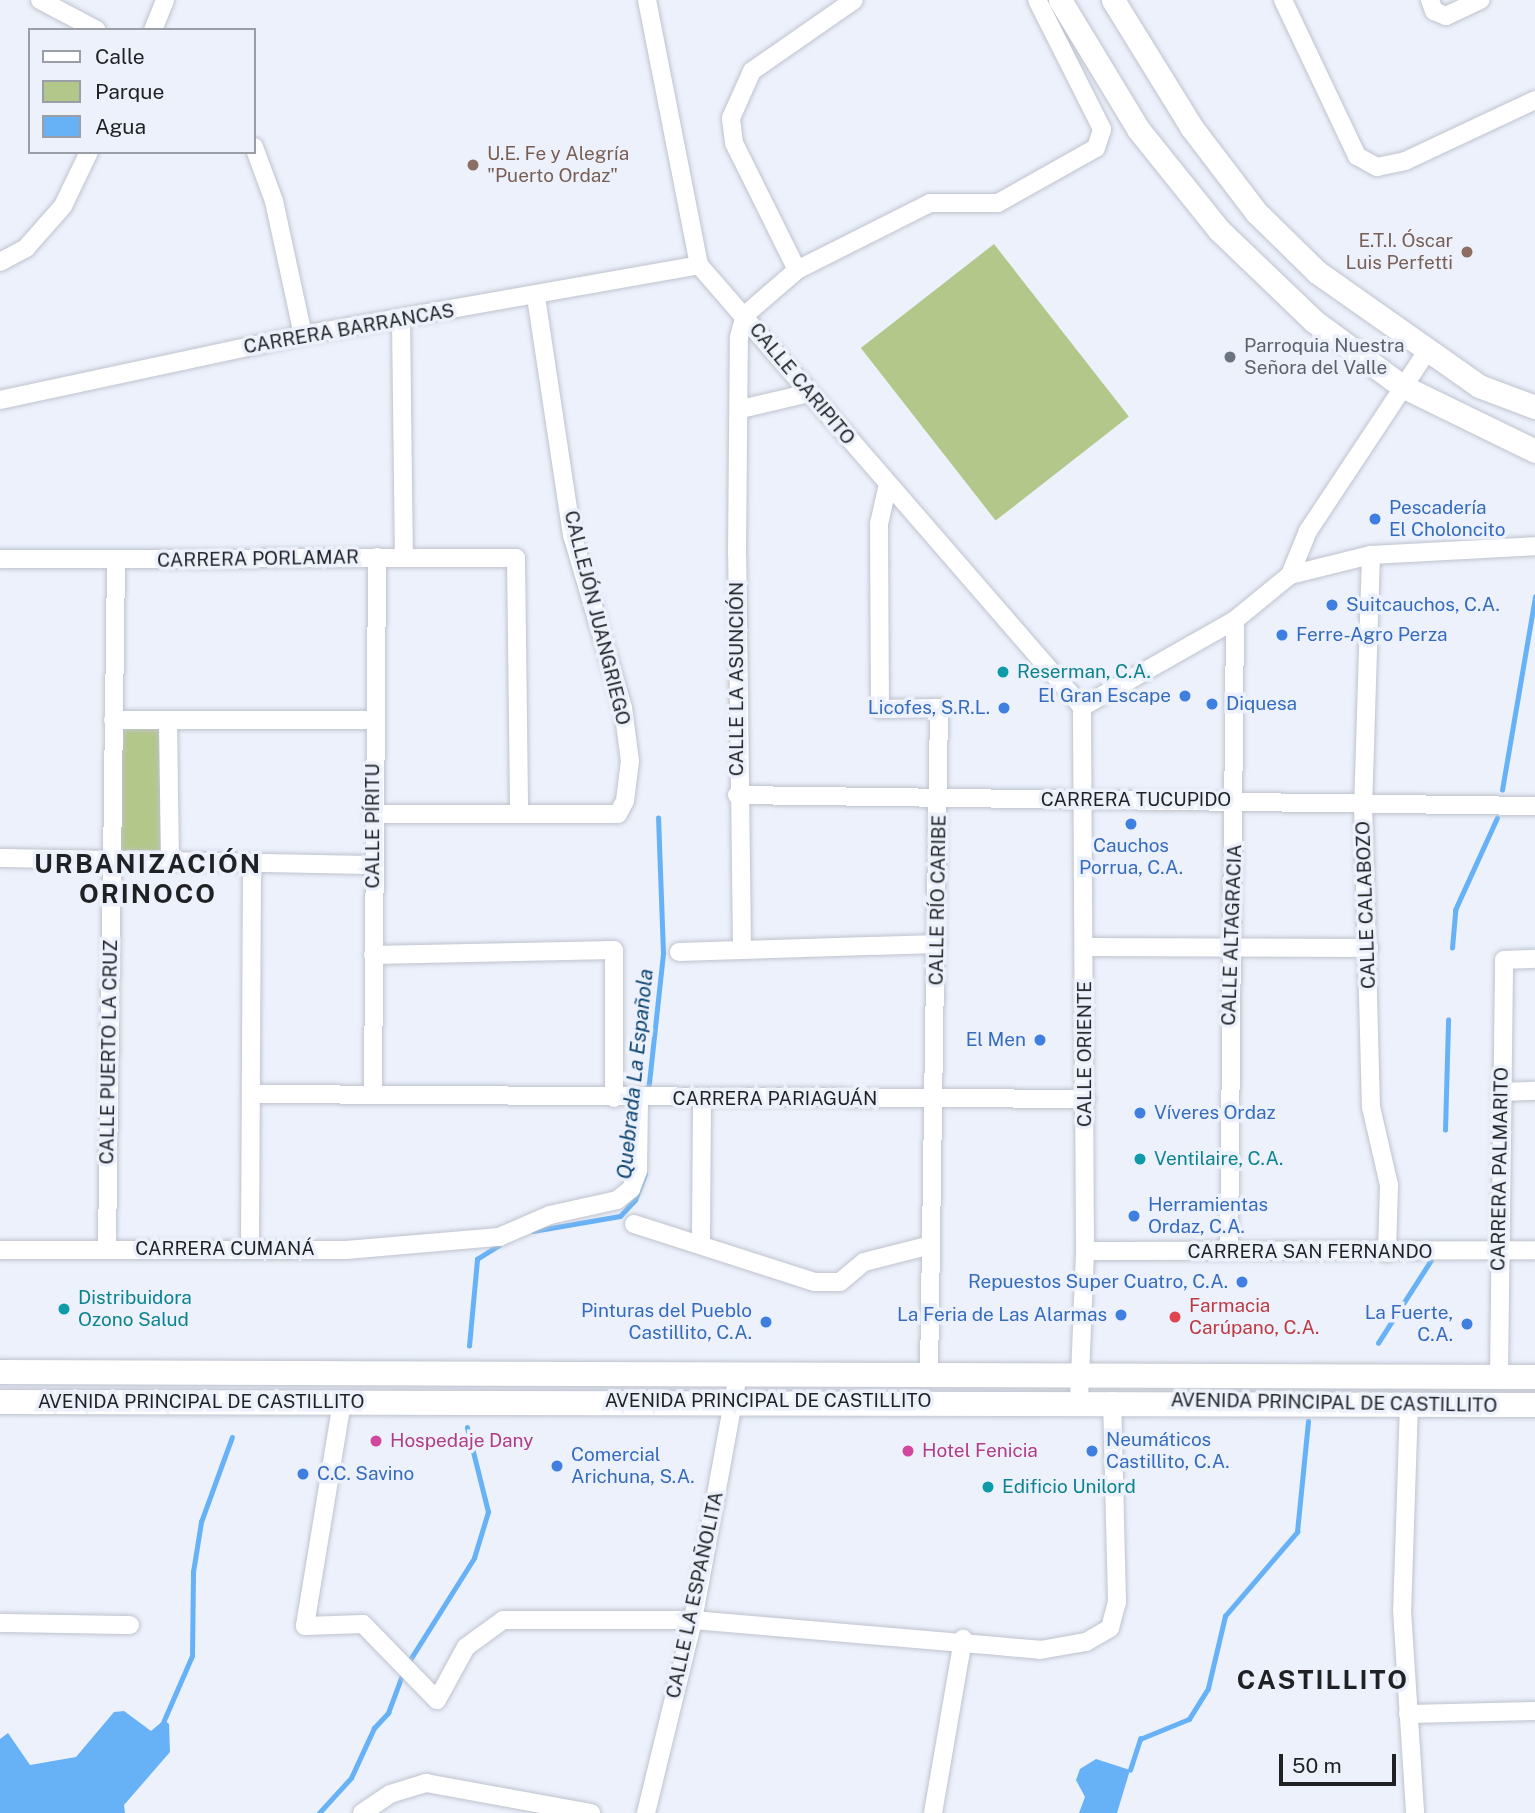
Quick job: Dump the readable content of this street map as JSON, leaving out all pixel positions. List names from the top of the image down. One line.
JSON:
{"streets":{"main road":["AVENIDA PRINCIPAL DE CASTILLITO"],"street":["CARRERA BARRANCAS","CALLE CARIPITO","CARRERA PORLAMAR","CALLEJÓN JUANGRIEGO","CALLE LA ASUNCIÓN","CARRERA TUCUPIDO","CALLE PÍRITU","CALLE RÍO CARIBE","CALLE CALABOZO","CALLE ALTAGRACIA","CALLE PUERTO LA CRUZ","CALLE ORIENTE","CARRERA PARIAGUÁN","CARRERA PALMARITO","CARRERA CUMANÁ","CARRERA SAN FERNANDO","CALLE LA ESPAÑOLITA"]},"crossings":[["CARRERA BARRANCAS","CALLE CARIPITO"],["CARRERA BARRANCAS","CALLEJÓN JUANGRIEGO"],["CALLE CARIPITO","CALLE LA ASUNCIÓN"],["CALLE CARIPITO","CALLE RÍO CARIBE"],["CALLE CARIPITO","CALLE ORIENTE"],["CARRERA PORLAMAR","CALLEJÓN JUANGRIEGO"],["CARRERA PORLAMAR","CALLE PÍRITU"],["CARRERA PORLAMAR","CALLE PUERTO LA CRUZ"],["CALLE LA ASUNCIÓN","CARRERA TUCUPIDO"],["CARRERA TUCUPIDO","CALLE RÍO CARIBE"],["CARRERA TUCUPIDO","CALLE CALABOZO"],["CARRERA TUCUPIDO","CALLE ALTAGRACIA"],["CARRERA TUCUPIDO","CALLE ORIENTE"],["CALLE PÍRITU","CARRERA PARIAGUÁN"],["CALLE RÍO CARIBE","CARRERA PARIAGUÁN"],["CALLE RÍO CARIBE","AVENIDA PRINCIPAL DE CASTILLITO"],["CALLE CALABOZO","CARRERA SAN FERNANDO"],["CALLE ALTAGRACIA","CARRERA SAN FERNANDO"],["CALLE PUERTO LA CRUZ","CARRERA CUMANÁ"],["CALLE ORIENTE","CARRERA PARIAGUÁN"],["CALLE ORIENTE","CARRERA SAN FERNANDO"],["CALLE ORIENTE","AVENIDA PRINCIPAL DE CASTILLITO"],["CARRERA PARIAGUÁN","CARRERA CUMANÁ"],["CARRERA PALMARITO","CARRERA SAN FERNANDO"],["CARRERA PALMARITO","AVENIDA PRINCIPAL DE CASTILLITO"],["AVENIDA PRINCIPAL DE CASTILLITO","CALLE LA ESPAÑOLITA"]],"districts":["URBANIZACIÓN ORINOCO","CASTILLITO"],"water":["Quebrada La Española"],"places":["U.E. Fe y Alegría \"Puerto Ordaz\"","E.T.I. Óscar Luis Perfetti","Parroquia Nuestra Señora del Valle","Pescadería El Choloncito","Suitcauchos, C.A.","Ferre-Agro Perza","Reserman, C.A.","El Gran Escape","Diquesa","Licofes, S.R.L.","Cauchos Porrua, C.A.","El Men","Víveres Ordaz","Ventilaire, C.A.","Herramientas Ordaz, C.A.","Repuestos Super Cuatro, C.A.","Distribuidora Ozono Salud","La Feria de Las Alarmas","Farmacia Carúpano, C.A.","Pinturas del Pueblo Castillito, C.A.","La Fuerte, C.A.","Hospedaje Dany","Hotel Fenicia","Neumáticos Castillito, C.A.","Comercial Arichuna, S.A.","C.C. Savino","Edificio Unilord"],"legend":["Calle","Parque","Agua"],"scale_bar":"50 m"}
